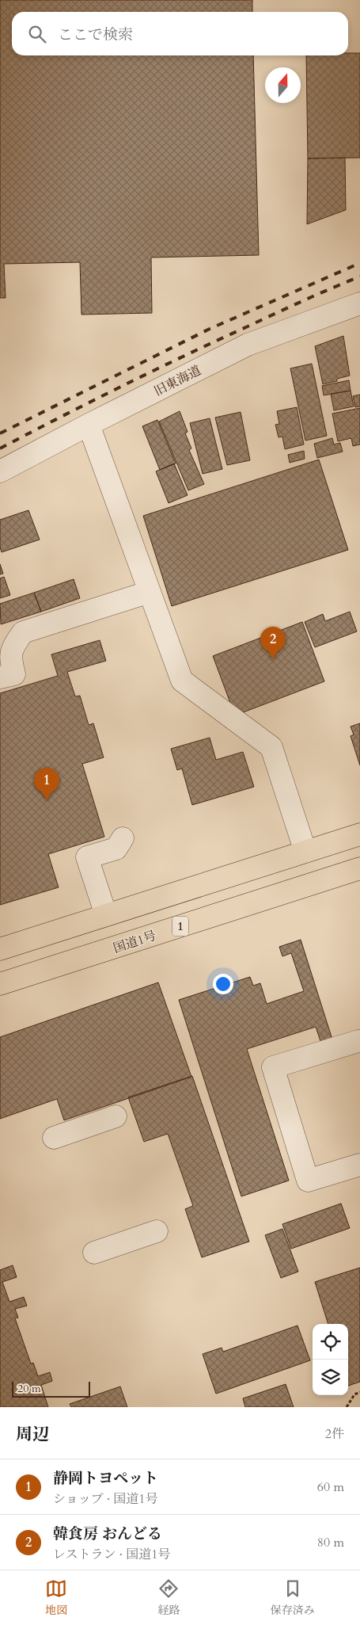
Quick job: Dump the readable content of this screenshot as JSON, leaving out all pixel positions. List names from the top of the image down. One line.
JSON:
{"streets":{"highway":["1","国道1号"],"street":["旧東海道"]},"scale_bar":"20 m","north":"top","page":{"search":"ここで検索","pins":["2","1"],"scale":"20 m","heading":["周辺","2件"],"list":[{"mark":"1","name":"静岡トヨペット","note":"ショップ · 国道1号","value":"60 m"},{"mark":"2","name":"韓食房 おんどる","note":"レストラン · 国道1号","value":"80 m"}],"nav":["地図","経路","保存済み"]}}
